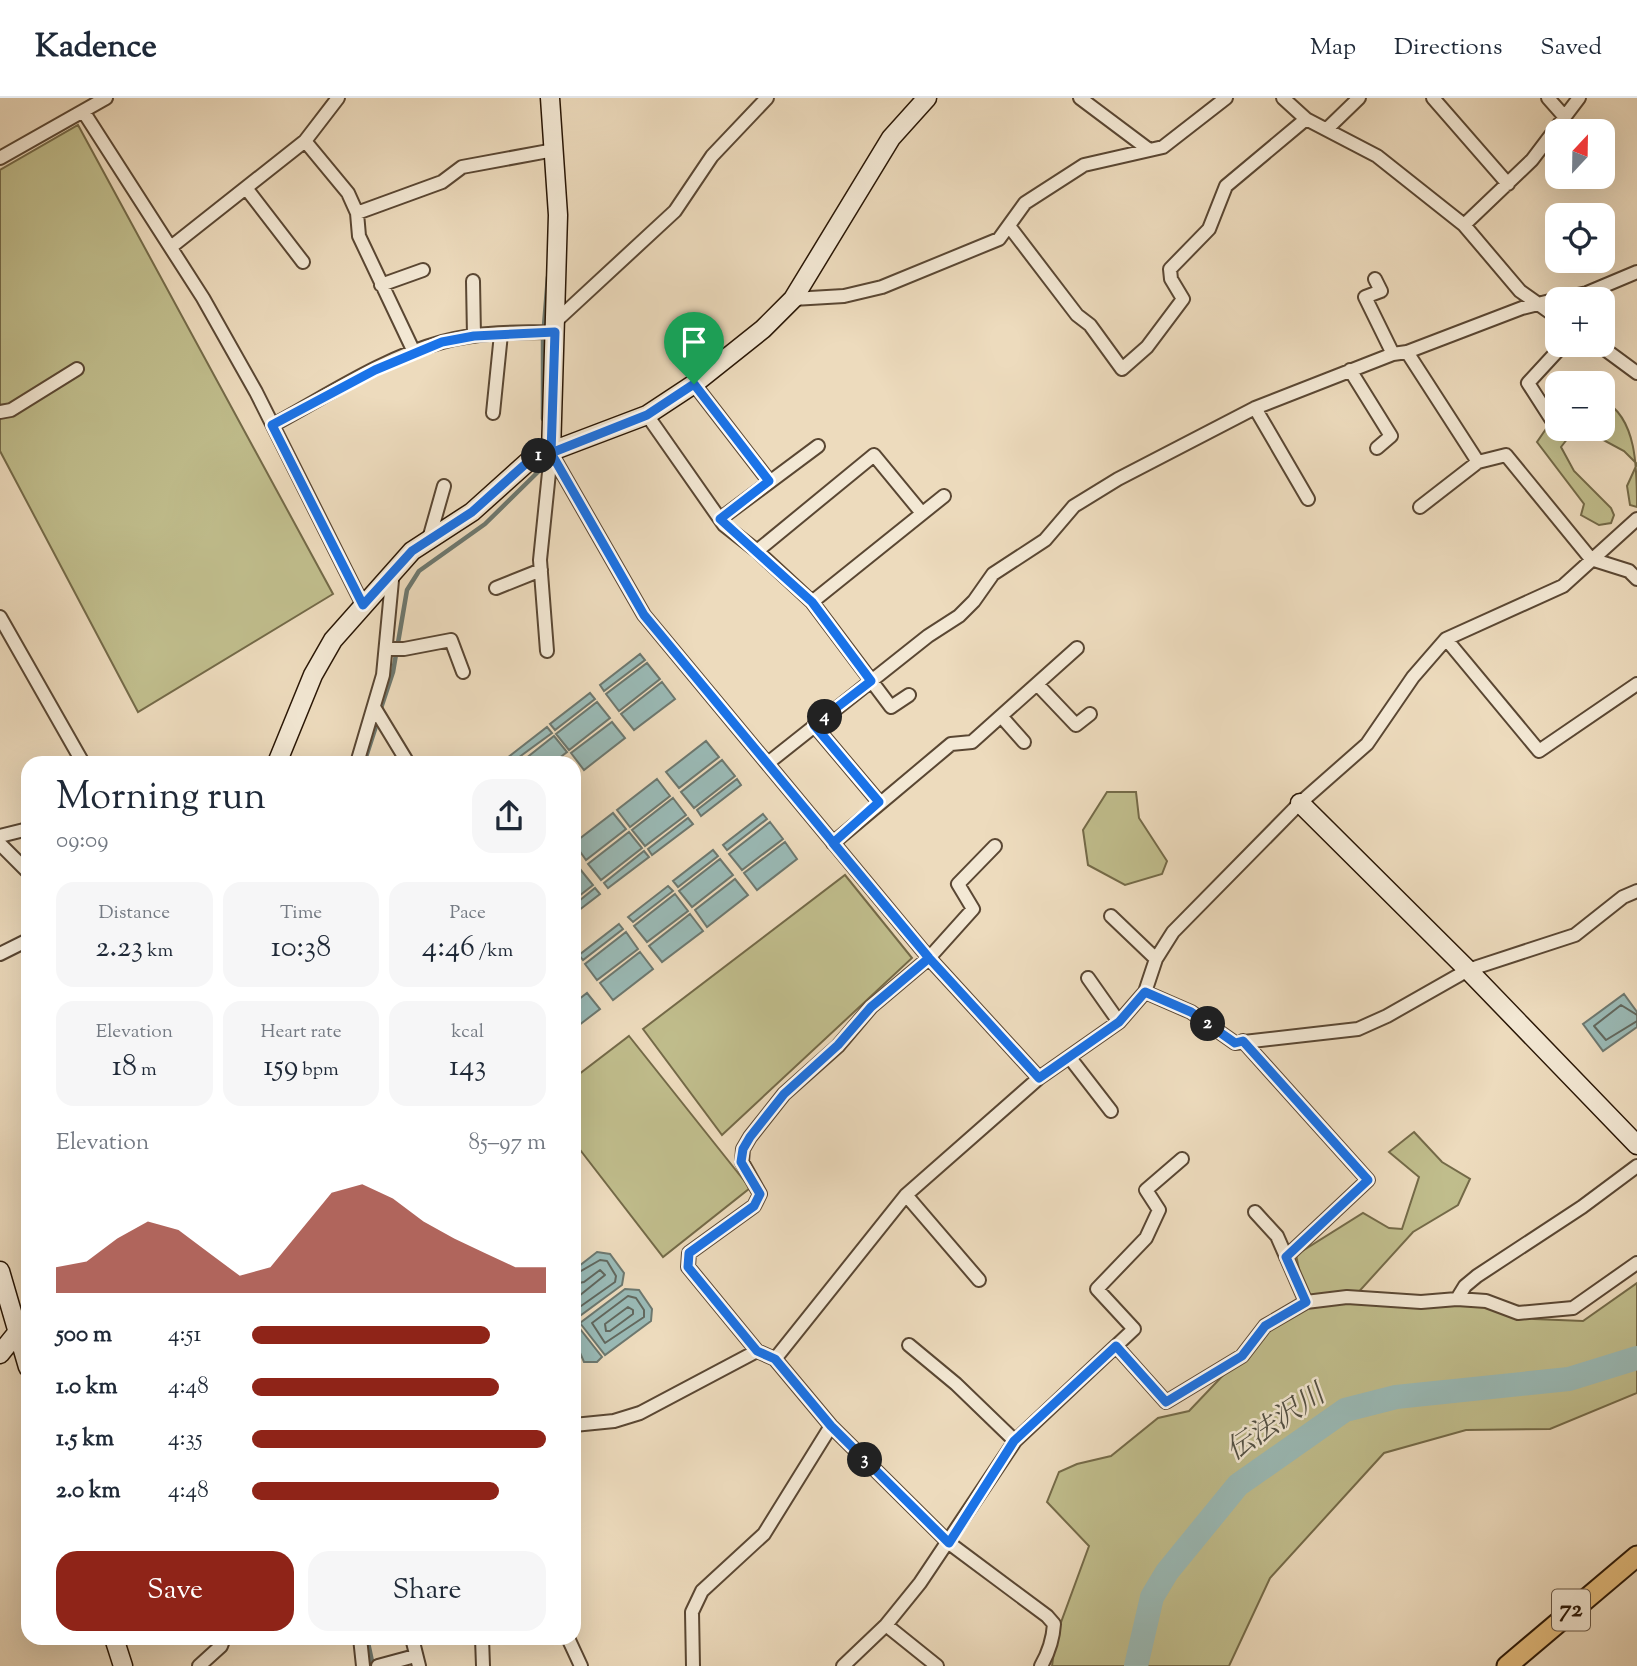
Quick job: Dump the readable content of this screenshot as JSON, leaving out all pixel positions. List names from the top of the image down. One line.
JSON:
{"streets":{"main road":["72"]},"water":["伝法沢川"],"north":"top","page":{"header":"Kadence","nav":["Map","Directions","Saved"],"map_buttons":["+","−"],"pins":["1","4","2","3"],"heading":["Morning run","09:09"],"stats":[["Distance","2.23 km"],["Time","10:38"],["Pace","4:46 /km"],["Elevation","18 m"],["Heart rate","159 bpm"],["kcal","143"]],"chart":["Elevation","85–97 m"],"list":[{"name":"500 m","note":"4:51"},{"name":"1.0 km","note":"4:48"},{"name":"1.5 km","note":"4:35"},{"name":"2.0 km","note":"4:48"}],"buttons":["Save","Share"]}}
